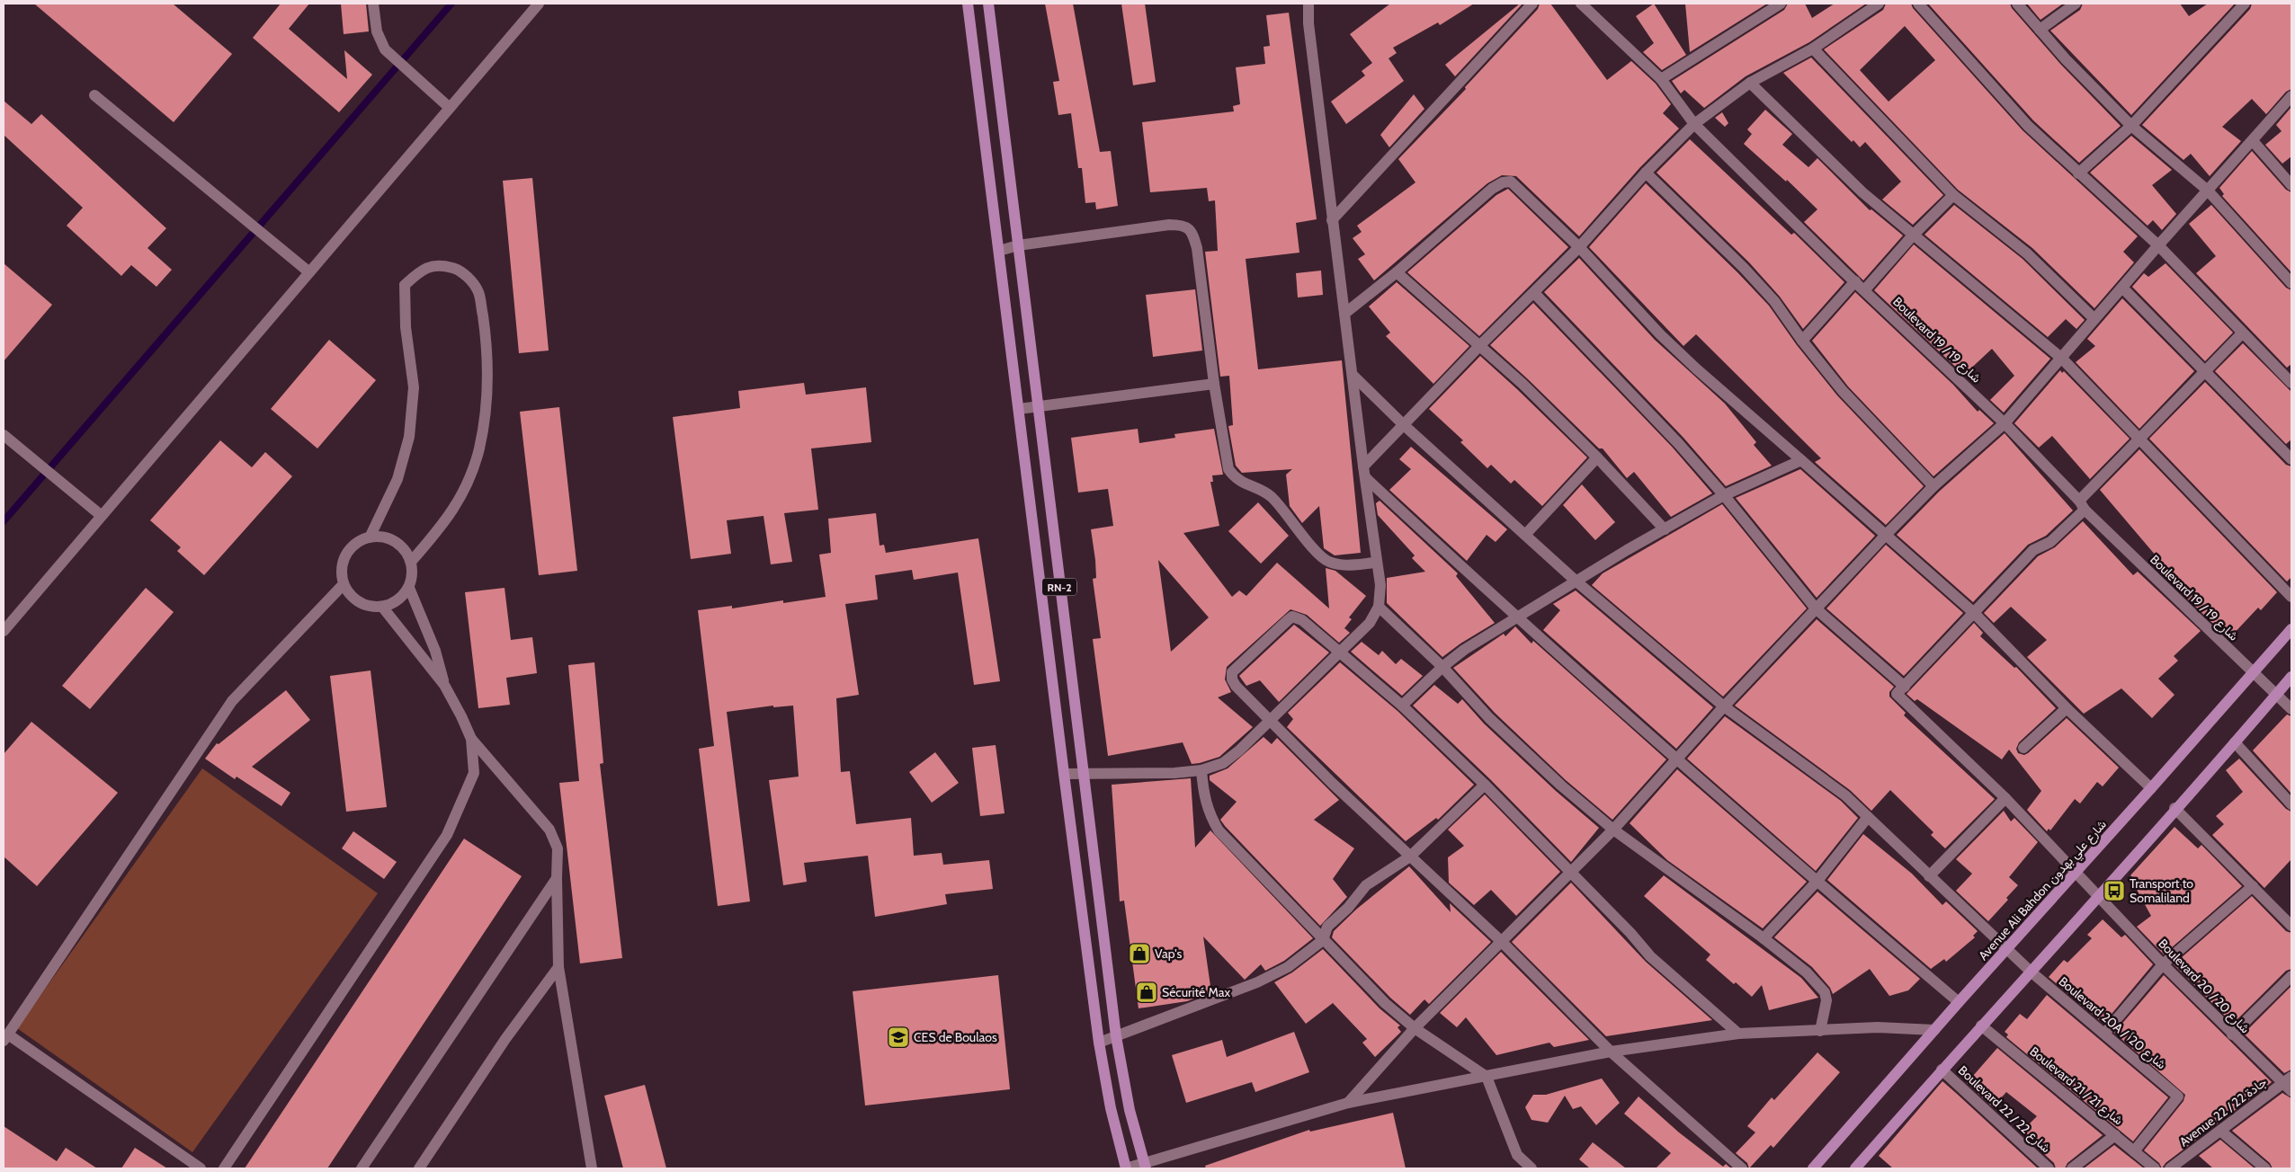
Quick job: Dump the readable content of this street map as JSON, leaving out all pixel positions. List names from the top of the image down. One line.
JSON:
{"streets":{"main road":["RN-2","Avenue Ali Bahdon شارع علي بهدون"],"street":["Boulevard 19 / شارع 19","Boulevard 20 / شارع 20","Boulevard 20A / شارع 20أ","Boulevard 21 / شارع 21","Boulevard 22 / شارع 22","Avenue 22 / جادة 22"]},"crossings":[["Boulevard 19 / شارع 19","Avenue Ali Bahdon شارع علي بهدون"],["Avenue Ali Bahdon شارع علي بهدون","Boulevard 20 / شارع 20"],["Avenue Ali Bahdon شارع علي بهدون","Boulevard 20A / شارع 20أ"],["Boulevard 20 / شارع 20","Avenue 22 / جادة 22"],["Boulevard 20A / شارع 20أ","Boulevard 21 / شارع 21"]],"places":{"bus stop":["Transport to Somaliland"],"shop":["Vap's","Sécurité Max"],"school or university":["CES de Boulaos"]}}
